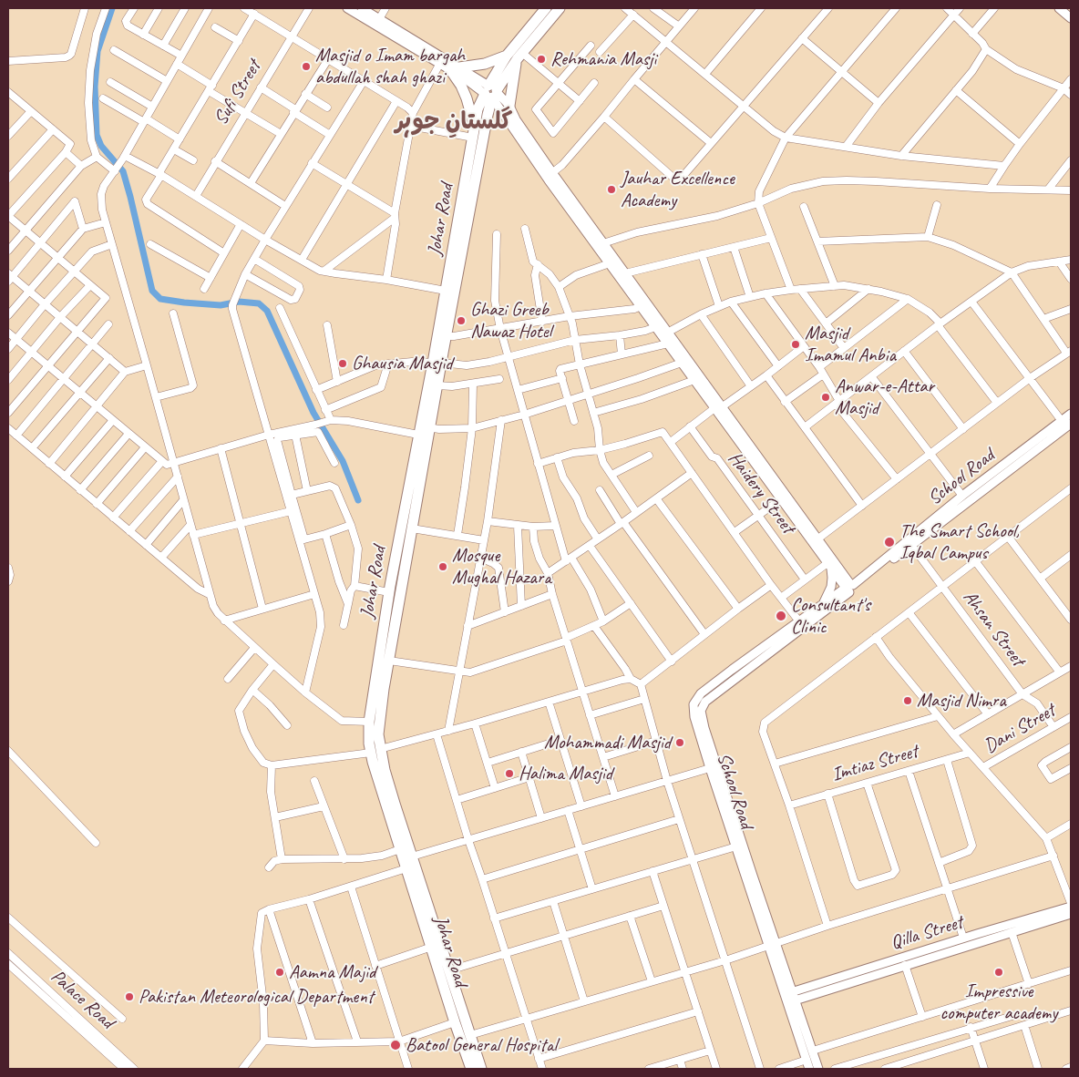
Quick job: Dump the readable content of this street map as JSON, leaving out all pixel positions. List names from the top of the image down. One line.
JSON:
{"streets":{"main road":["Johar Road"],"street":["Sufi Street","School Road","Haidery Street","Ahsan Street","Dani Street","Imtiaz Street","Qilla Street","Palace Road"]},"crossings":[["School Road","Ahsan Street"],["School Road","Qilla Street"],["Ahsan Street","Dani Street"]],"districts":["گلستانِ جوہر"],"places":["Rehmania Masji","Masjid o Imam bargah abdullah shah ghazi","Jauhar Excellence Academy","Ghazi Greeb Nawaz Hotel","Masjid Imamul Anbia","Ghausia Masjid","Anwar-e-Attar Masjid","The Smart School, Iqbal Campus","Mosque Mughal Hazara","Consultant's Clinic","Masjid Nimra","Mohammadi Masjid","Halima Masjid","Aamna Majid","Impressive computer academy","Pakistan Meteorological Department","Batool General Hospital"]}
